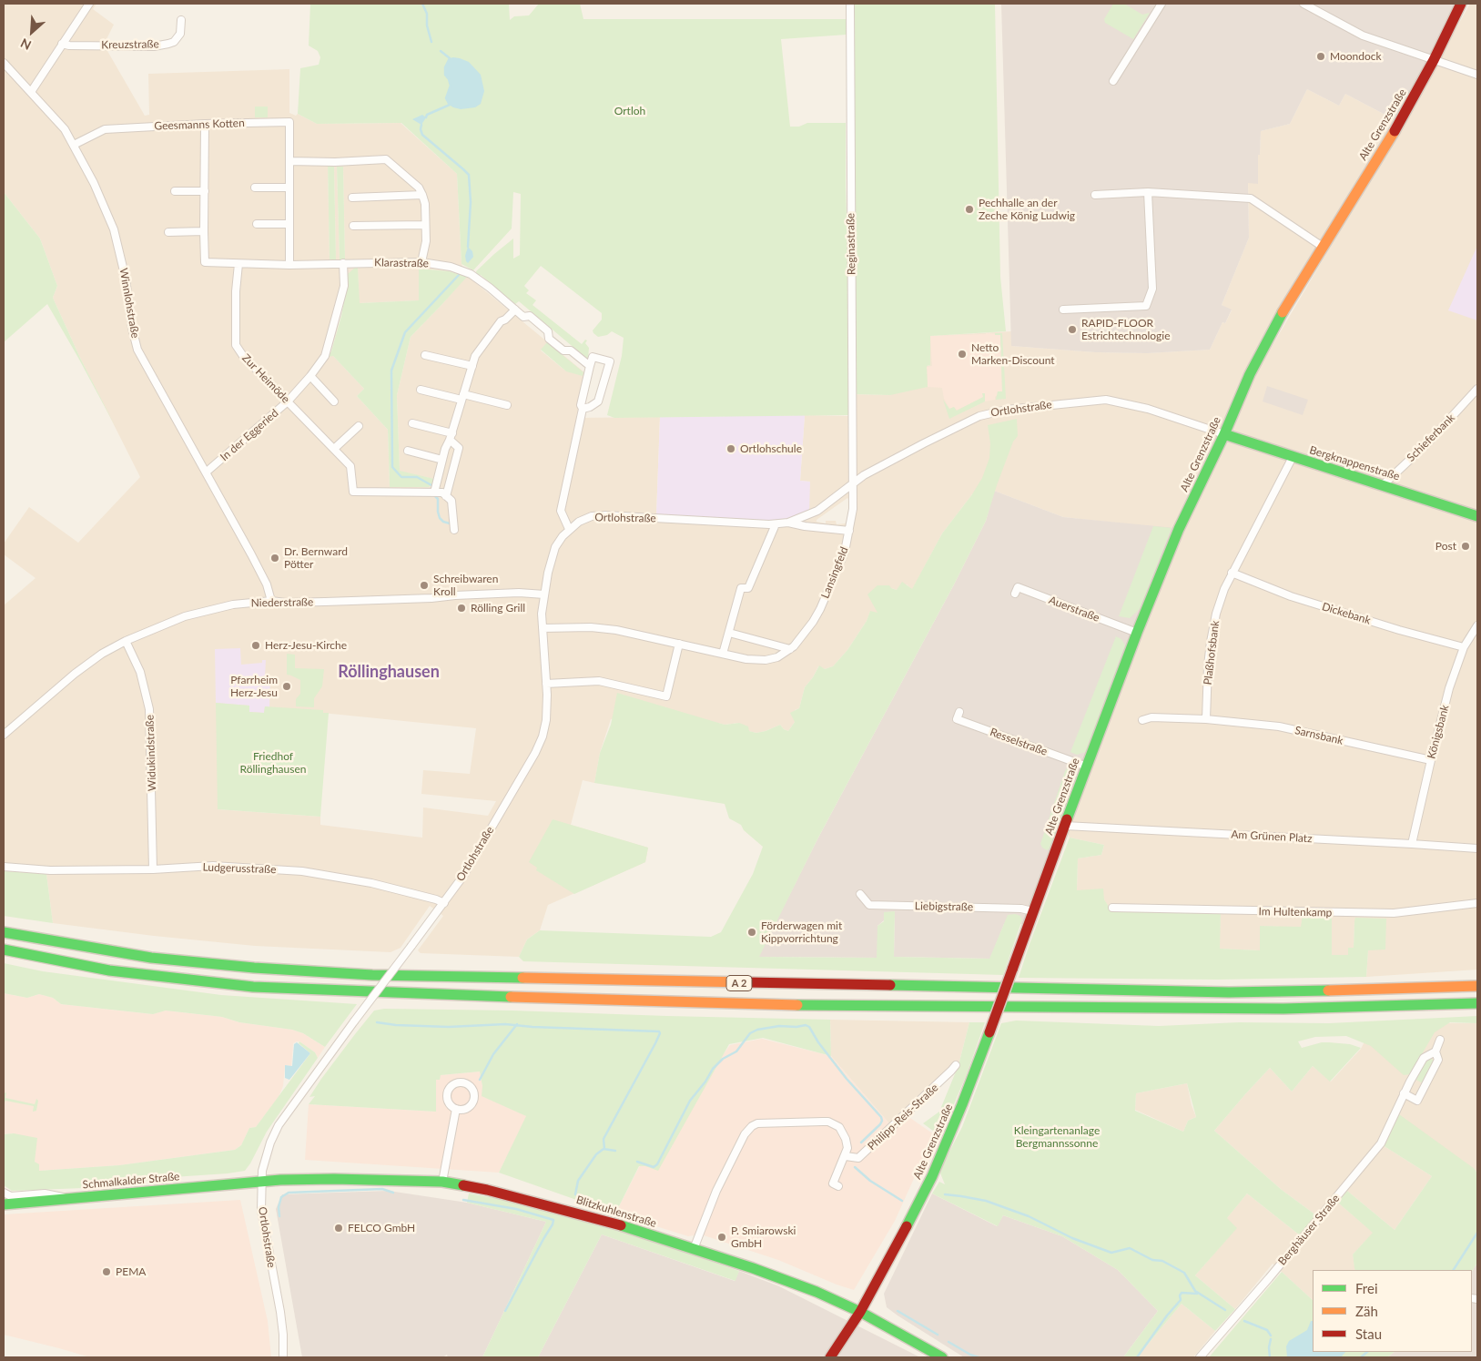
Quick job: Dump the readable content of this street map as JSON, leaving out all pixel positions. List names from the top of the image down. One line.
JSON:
{"streets":{"main road":["Alte Grenzstraße","Bergknappenstraße","A 2","Schmalkalder Straße","Blitzkuhlenstraße"],"street":["Kreuzstraße","Geesmanns Kotten","Reginastraße","Klarastraße","Winnlohstraße","Zur Heimöde","Ortlohstraße","In der Eggeried","Schieferbank","Lansingfeld","Niederstraße","Auerstraße","Dickebank","Plaßhofsbank","Königsbank","Sarnsbank","Resselstraße","Widukindstraße","Am Grünen Platz","Ludgerusstraße","Liebigstraße","Im Hultenkamp","Philipp-Reis-Straße","Berghäuser Straße"]},"crossings":[["Geesmanns Kotten","Klarastraße"],["Geesmanns Kotten","Winnlohstraße"],["Alte Grenzstraße","Ortlohstraße"],["Alte Grenzstraße","Bergknappenstraße"],["Alte Grenzstraße","Auerstraße"],["Alte Grenzstraße","Resselstraße"],["Alte Grenzstraße","Am Grünen Platz"],["Alte Grenzstraße","Liebigstraße"],["Alte Grenzstraße","Blitzkuhlenstraße"],["Reginastraße","Ortlohstraße"],["Reginastraße","Lansingfeld"],["Klarastraße","Zur Heimöde"],["Klarastraße","In der Eggeried"],["Winnlohstraße","In der Eggeried"],["Winnlohstraße","Niederstraße"],["Zur Heimöde","In der Eggeried"],["Ortlohstraße","Bergknappenstraße"],["Ortlohstraße","Lansingfeld"],["Ortlohstraße","Niederstraße"],["Ortlohstraße","Ludgerusstraße"],["Ortlohstraße","Schmalkalder Straße"],["Ortlohstraße","Blitzkuhlenstraße"],["Schieferbank","Bergknappenstraße"],["Bergknappenstraße","Plaßhofsbank"],["Niederstraße","Widukindstraße"],["Dickebank","Plaßhofsbank"],["Dickebank","Königsbank"],["Plaßhofsbank","Sarnsbank"],["Königsbank","Sarnsbank"],["Königsbank","Am Grünen Platz"],["Widukindstraße","Ludgerusstraße"],["Schmalkalder Straße","Blitzkuhlenstraße"]],"districts":["Röllinghausen"],"parks":["Ortloh","Friedhof Röllinghausen","Kleingartenanlage Bergmannssonne"],"places":["Moondock","Pechhalle an der Zeche König Ludwig","RAPID-FLOOR Estrichtechnologie","Netto Marken-Discount","Ortlohschule","Post","Dr. Bernward Pötter","Schreibwaren Kroll","Rölling Grill","Herz-Jesu-Kirche","Pfarrheim Herz-Jesu","Förderwagen mit Kippvorrichtung","FELCO GmbH","P. Smiarowski GmbH","PEMA"],"legend":["Frei","Zäh","Stau"],"north":"bottom left"}
